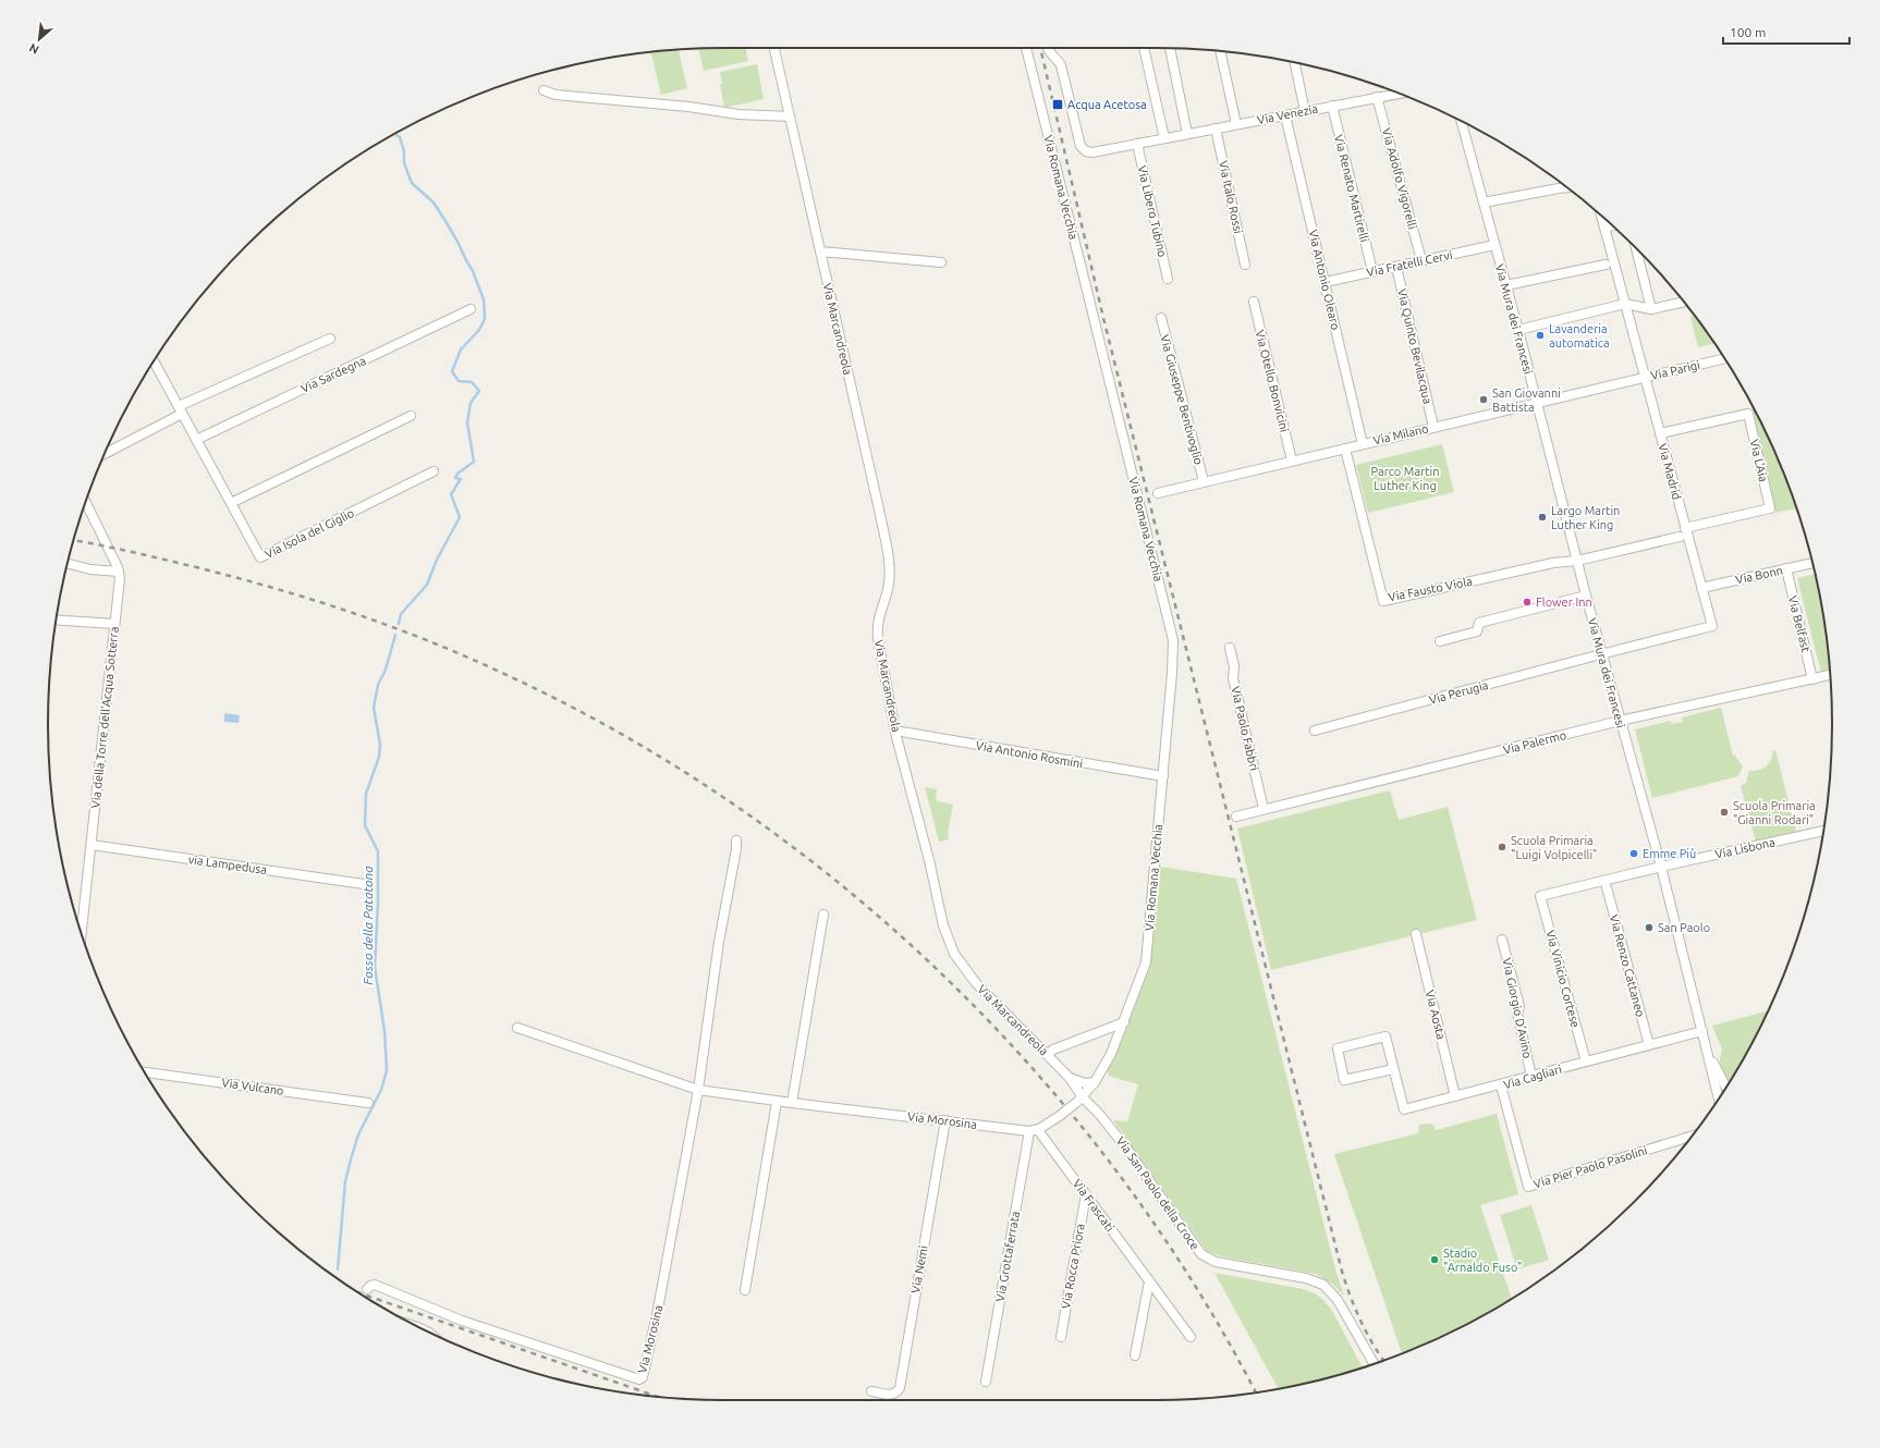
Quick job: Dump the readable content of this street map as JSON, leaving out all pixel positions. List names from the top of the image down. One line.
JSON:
{"streets":{"street":["Via Venezia","Via Adolfo Vigorelli","Via Romana Vecchia","Via Renato Martirelli","Via Italo Rossi","Via Libero Tubino","Via Fratelli Cervi","Via Antonio Olearo","Via Mura dei Francesi","Via Marcandreola","Via Quinto Bevilacqua","Via Parigi","Via Sardegna","Via Otello Bonvicini","Via Giuseppe Bentivoglio","Via Milano","Via L'Aia","Via Madrid","Via Isola del Giglio","Via Bonn","Via Fausto Viola","Via Belfast","Via Perugia","Via della Torre dell'Acqua Sotterra","Via Paolo Fabbri","Via Palermo","Via Antonio Rosmini","Via Lisbona","via Lampedusa","Via Renzo Cattaneo","Via Vinicio Cortese","Via Giorgio D'Avino","Via Aosta","Via Cagliari","Via Vulcano","Via Morosina","Via Pier Paolo Pasolini","Via San Paolo della Croce","Via Frascati","Via Grottaferrata","Via Rocca Priora","Via Nemi"]},"crossings":[["Via Venezia","Via Adolfo Vigorelli"],["Via Venezia","Via Renato Martirelli"],["Via Venezia","Via Italo Rossi"],["Via Venezia","Via Libero Tubino"],["Via Venezia","Via Antonio Olearo"],["Via Adolfo Vigorelli","Via Fratelli Cervi"],["Via Romana Vecchia","Via Marcandreola"],["Via Romana Vecchia","Via Antonio Rosmini"],["Via Romana Vecchia","Via San Paolo della Croce"],["Via Renato Martirelli","Via Fratelli Cervi"],["Via Fratelli Cervi","Via Antonio Olearo"],["Via Fratelli Cervi","Via Mura dei Francesi"],["Via Fratelli Cervi","Via Quinto Bevilacqua"],["Via Antonio Olearo","Via Milano"],["Via Mura dei Francesi","Via Milano"],["Via Mura dei Francesi","Via Madrid"],["Via Mura dei Francesi","Via Fausto Viola"],["Via Mura dei Francesi","Via Perugia"],["Via Mura dei Francesi","Via Palermo"],["Via Mura dei Francesi","Via Lisbona"],["Via Mura dei Francesi","Via Cagliari"],["Via Marcandreola","Via Antonio Rosmini"],["Via Marcandreola","Via San Paolo della Croce"],["Via Quinto Bevilacqua","Via Milano"],["Via Parigi","Via Milano"],["Via Parigi","Via Madrid"],["Via Sardegna","Via Isola del Giglio"],["Via Otello Bonvicini","Via Milano"],["Via Giuseppe Bentivoglio","Via Milano"],["Via Milano","Via Madrid"],["Via Milano","Via Fausto Viola"],["Via L'Aia","Via Madrid"],["Via Madrid","Via Bonn"],["Via Madrid","Via Perugia"],["Via Bonn","Via Belfast"],["Via Belfast","Via Palermo"],["Via della Torre dell'Acqua Sotterra","via Lampedusa"],["Via Paolo Fabbri","Via Palermo"],["Via Lisbona","Via Vinicio Cortese"],["Via Renzo Cattaneo","Via Cagliari"],["Via Vinicio Cortese","Via Cagliari"],["Via Giorgio D'Avino","Via Cagliari"],["Via Aosta","Via Cagliari"],["Via Cagliari","Via Pier Paolo Pasolini"],["Via Morosina","Via Frascati"],["Via Morosina","Via Grottaferrata"],["Via Morosina","Via Nemi"],["Via Frascati","Via Grottaferrata"],["Via Frascati","Via Rocca Priora"]],"water":["Fosso della Patatona"],"parks":["Parco Martin Luther King"],"places":{"transit":["Acqua Acetosa"],"other":["Lavanderia automatica","San Giovanni Battista","Largo Martin Luther King","Flower Inn","Scuola Primaria \"Gianni Rodari\"","Scuola Primaria \"Luigi Volpicelli\"","Emme Più","San Paolo","Stadio \"Arnaldo Fuso\""]},"scale_bar":"100 m","north":"bottom left"}
